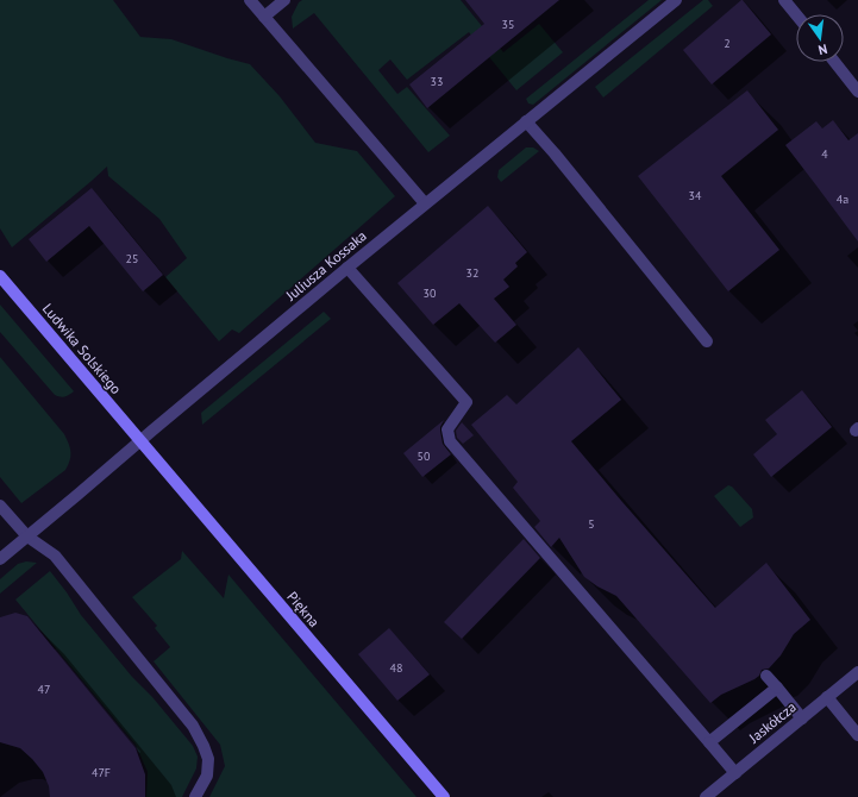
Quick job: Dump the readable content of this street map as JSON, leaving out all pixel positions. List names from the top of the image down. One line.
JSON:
{"streets":{"street":["Juliusza Kossaka","Ludwika Solskiego","Piękna","Jaskółcza"]},"crossings":[["Juliusza Kossaka","Ludwika Solskiego"],["Juliusza Kossaka","Piękna"],["Ludwika Solskiego","Piękna"]],"house_numbers":["35","2","33","4","34","4a","25","32","30","50","5","48","47","47F"],"north":"bottom"}
